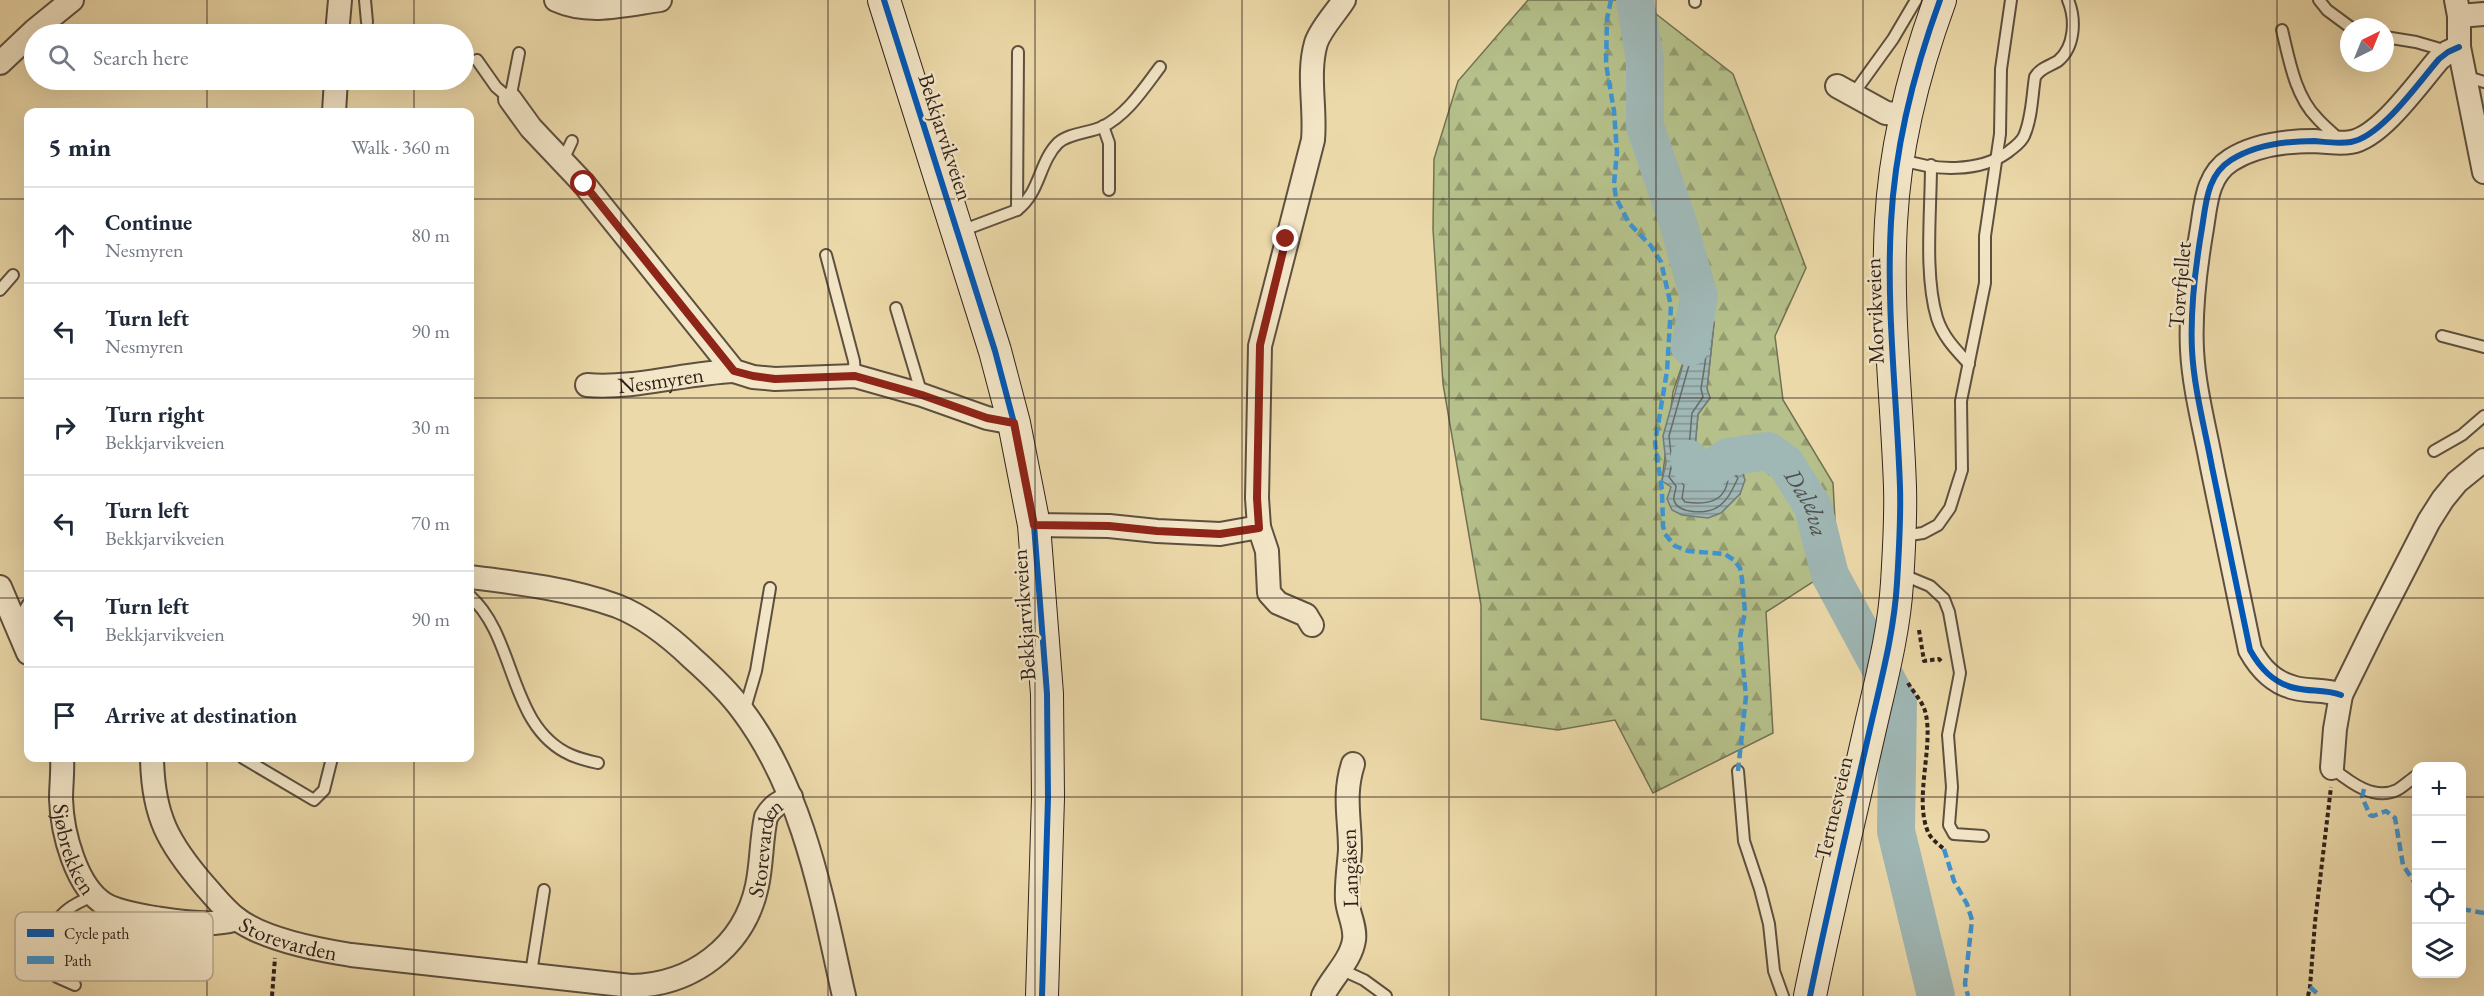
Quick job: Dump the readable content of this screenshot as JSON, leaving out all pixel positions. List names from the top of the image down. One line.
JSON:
{"streets":{"street":["Bekkjarvikveien","Torvfjellet","Morvikveien","Nesmyren","Tertnesveien","Sjøbrekken","Storevarden","Langåsen"]},"crossings":[["Bekkjarvikveien","Nesmyren"],["Morvikveien","Tertnesveien"],["Sjøbrekken","Storevarden"]],"water":["Dalelva"],"legend":["Cycle path","Path"],"north":"top right","page":{"search":"Search here","heading":["5 min","Walk · 360 m"],"list":[["Continue","Nesmyren","80 m"],["Turn left","Nesmyren","90 m"],["Turn right","Bekkjarvikveien","30 m"],["Turn left","Bekkjarvikveien","70 m"],["Turn left","Bekkjarvikveien","90 m"],"Arrive at destination"],"map_buttons":["+","−"]}}
